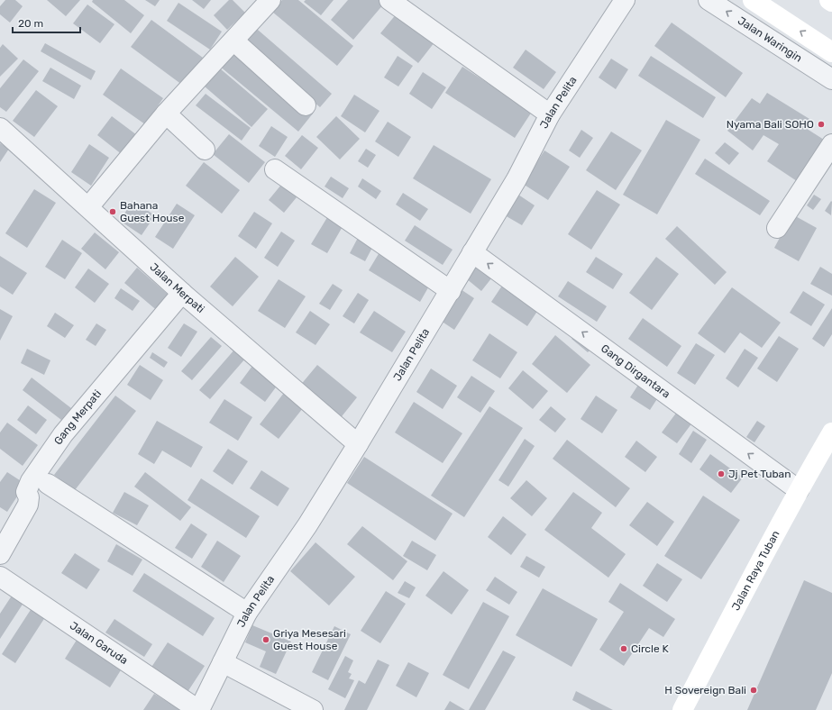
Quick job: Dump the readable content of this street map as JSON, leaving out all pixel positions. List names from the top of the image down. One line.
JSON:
{"streets":{"main road":["Jalan Raya Tuban"],"street":["Jalan Waringin","Jalan Pelita","Jalan Merpati","Gang Dirgantara","Gang Merpati","Jalan Garuda"]},"crossings":[["Jalan Pelita","Jalan Merpati"],["Jalan Pelita","Gang Dirgantara"],["Jalan Pelita","Jalan Garuda"],["Jalan Merpati","Gang Merpati"],["Gang Dirgantara","Jalan Raya Tuban"]],"one_way":["Jalan Waringin","Gang Dirgantara"],"places":["Nyama Bali SOHO","Bahana Guest House","Jj Pet Tuban","Griya Mesesari Guest House","Circle K","H Sovereign Bali"],"scale_bar":"20 m"}
